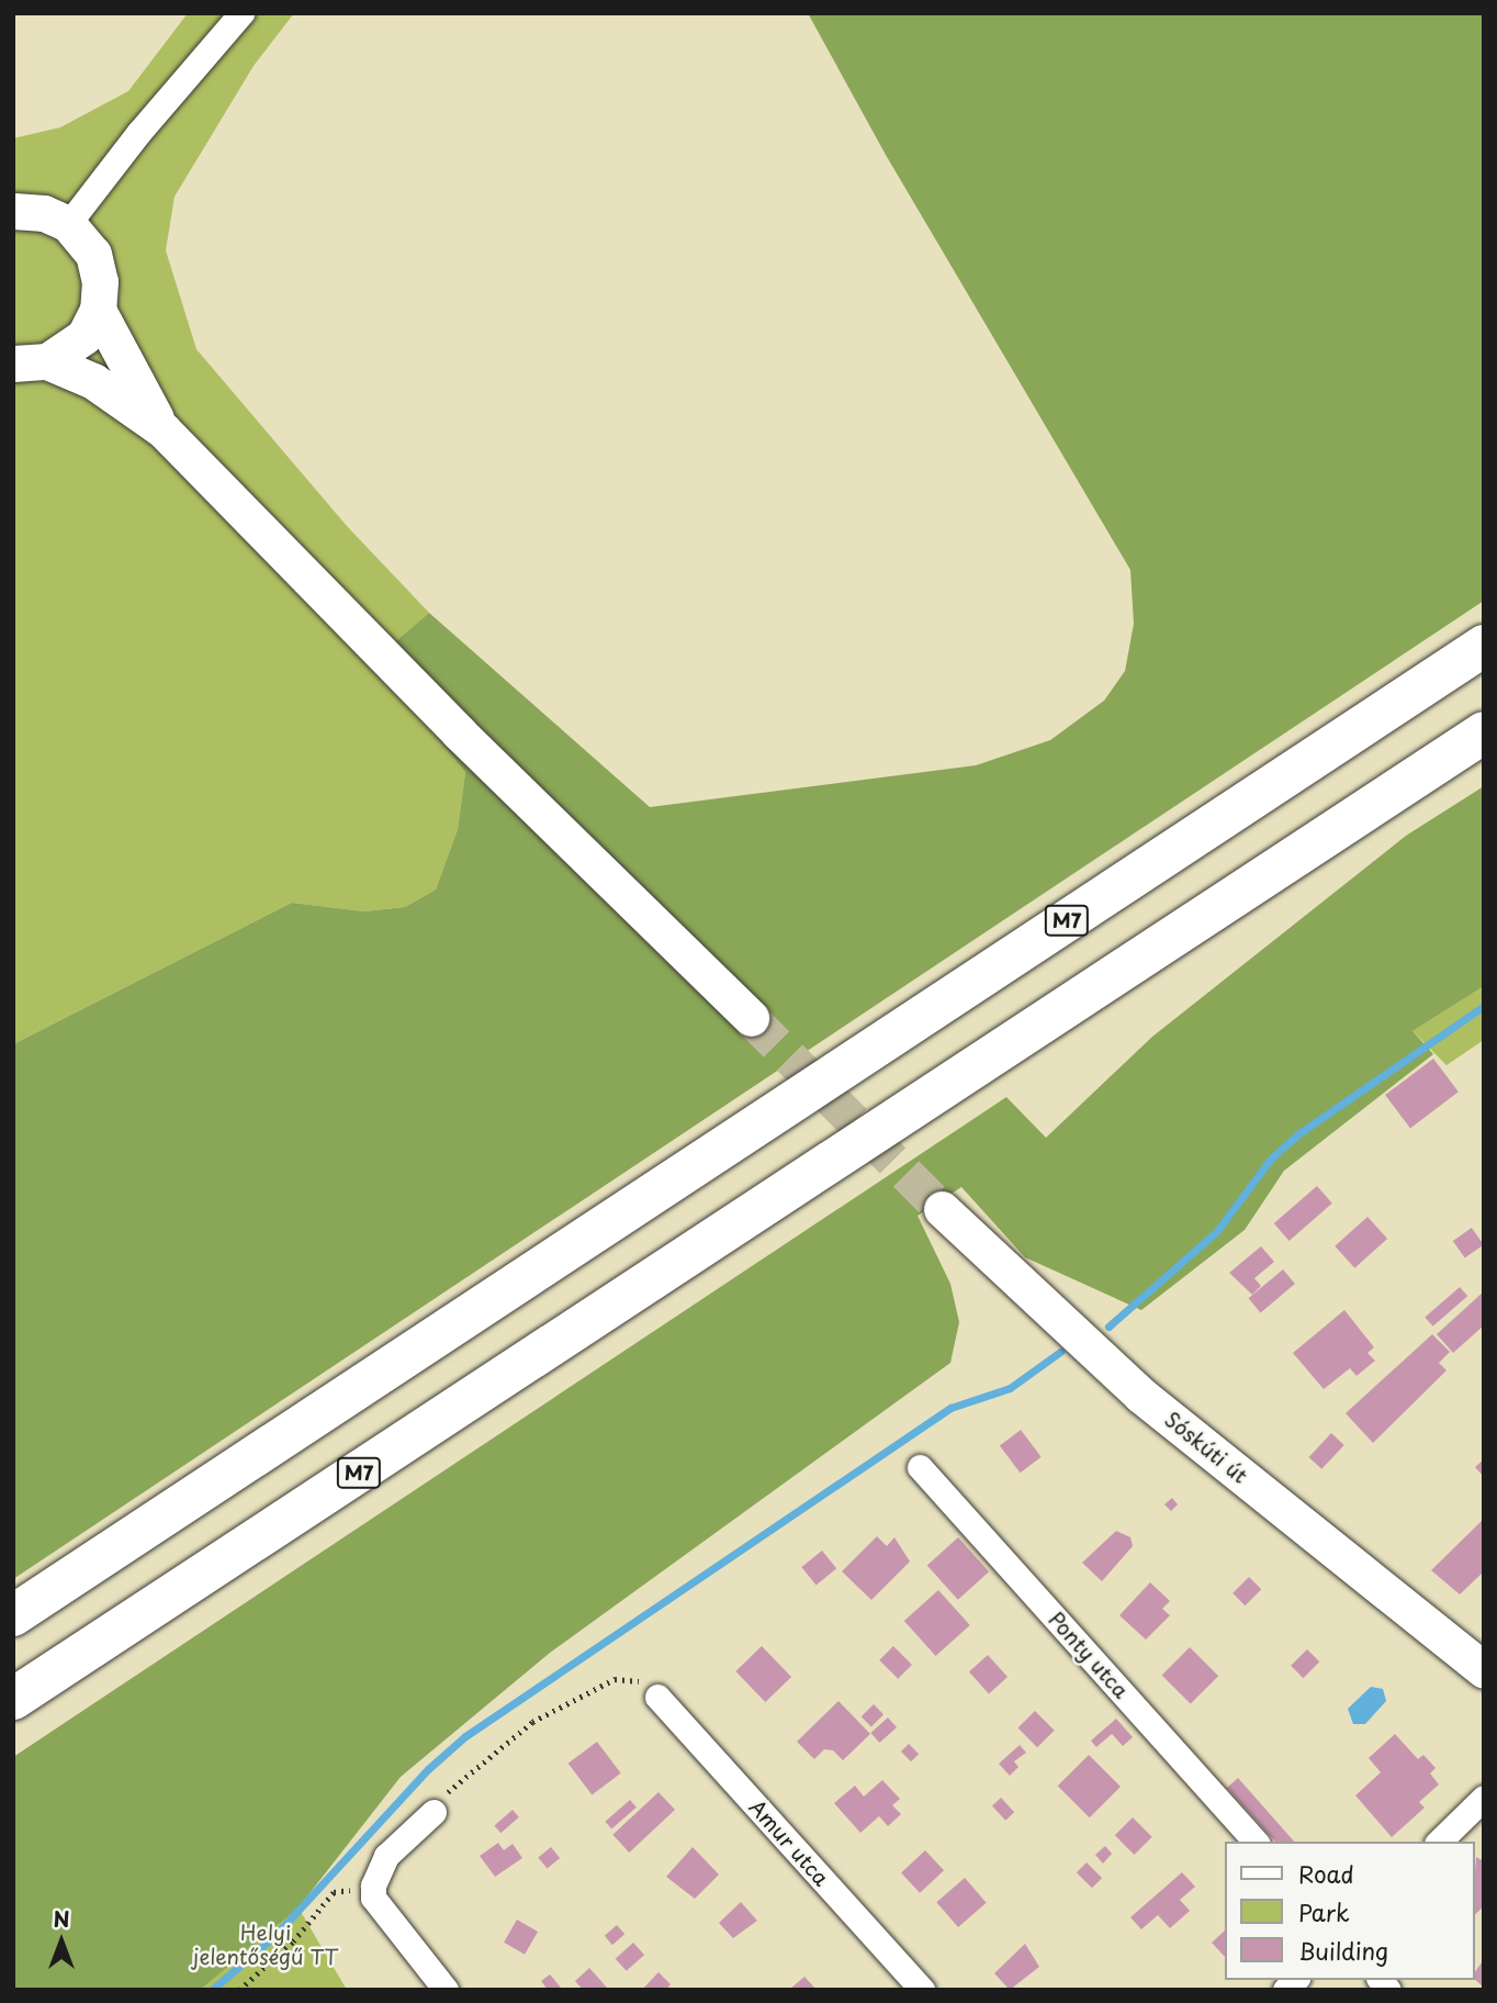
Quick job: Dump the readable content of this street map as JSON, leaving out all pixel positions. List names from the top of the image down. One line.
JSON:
{"streets":{"highway":["M7"],"main road":["Sóskúti út"],"street":["Ponty utca","Amur utca"]},"parks":["Helyi jelentőségű TT"],"legend":["Road","Park","Building"],"north":"top"}
